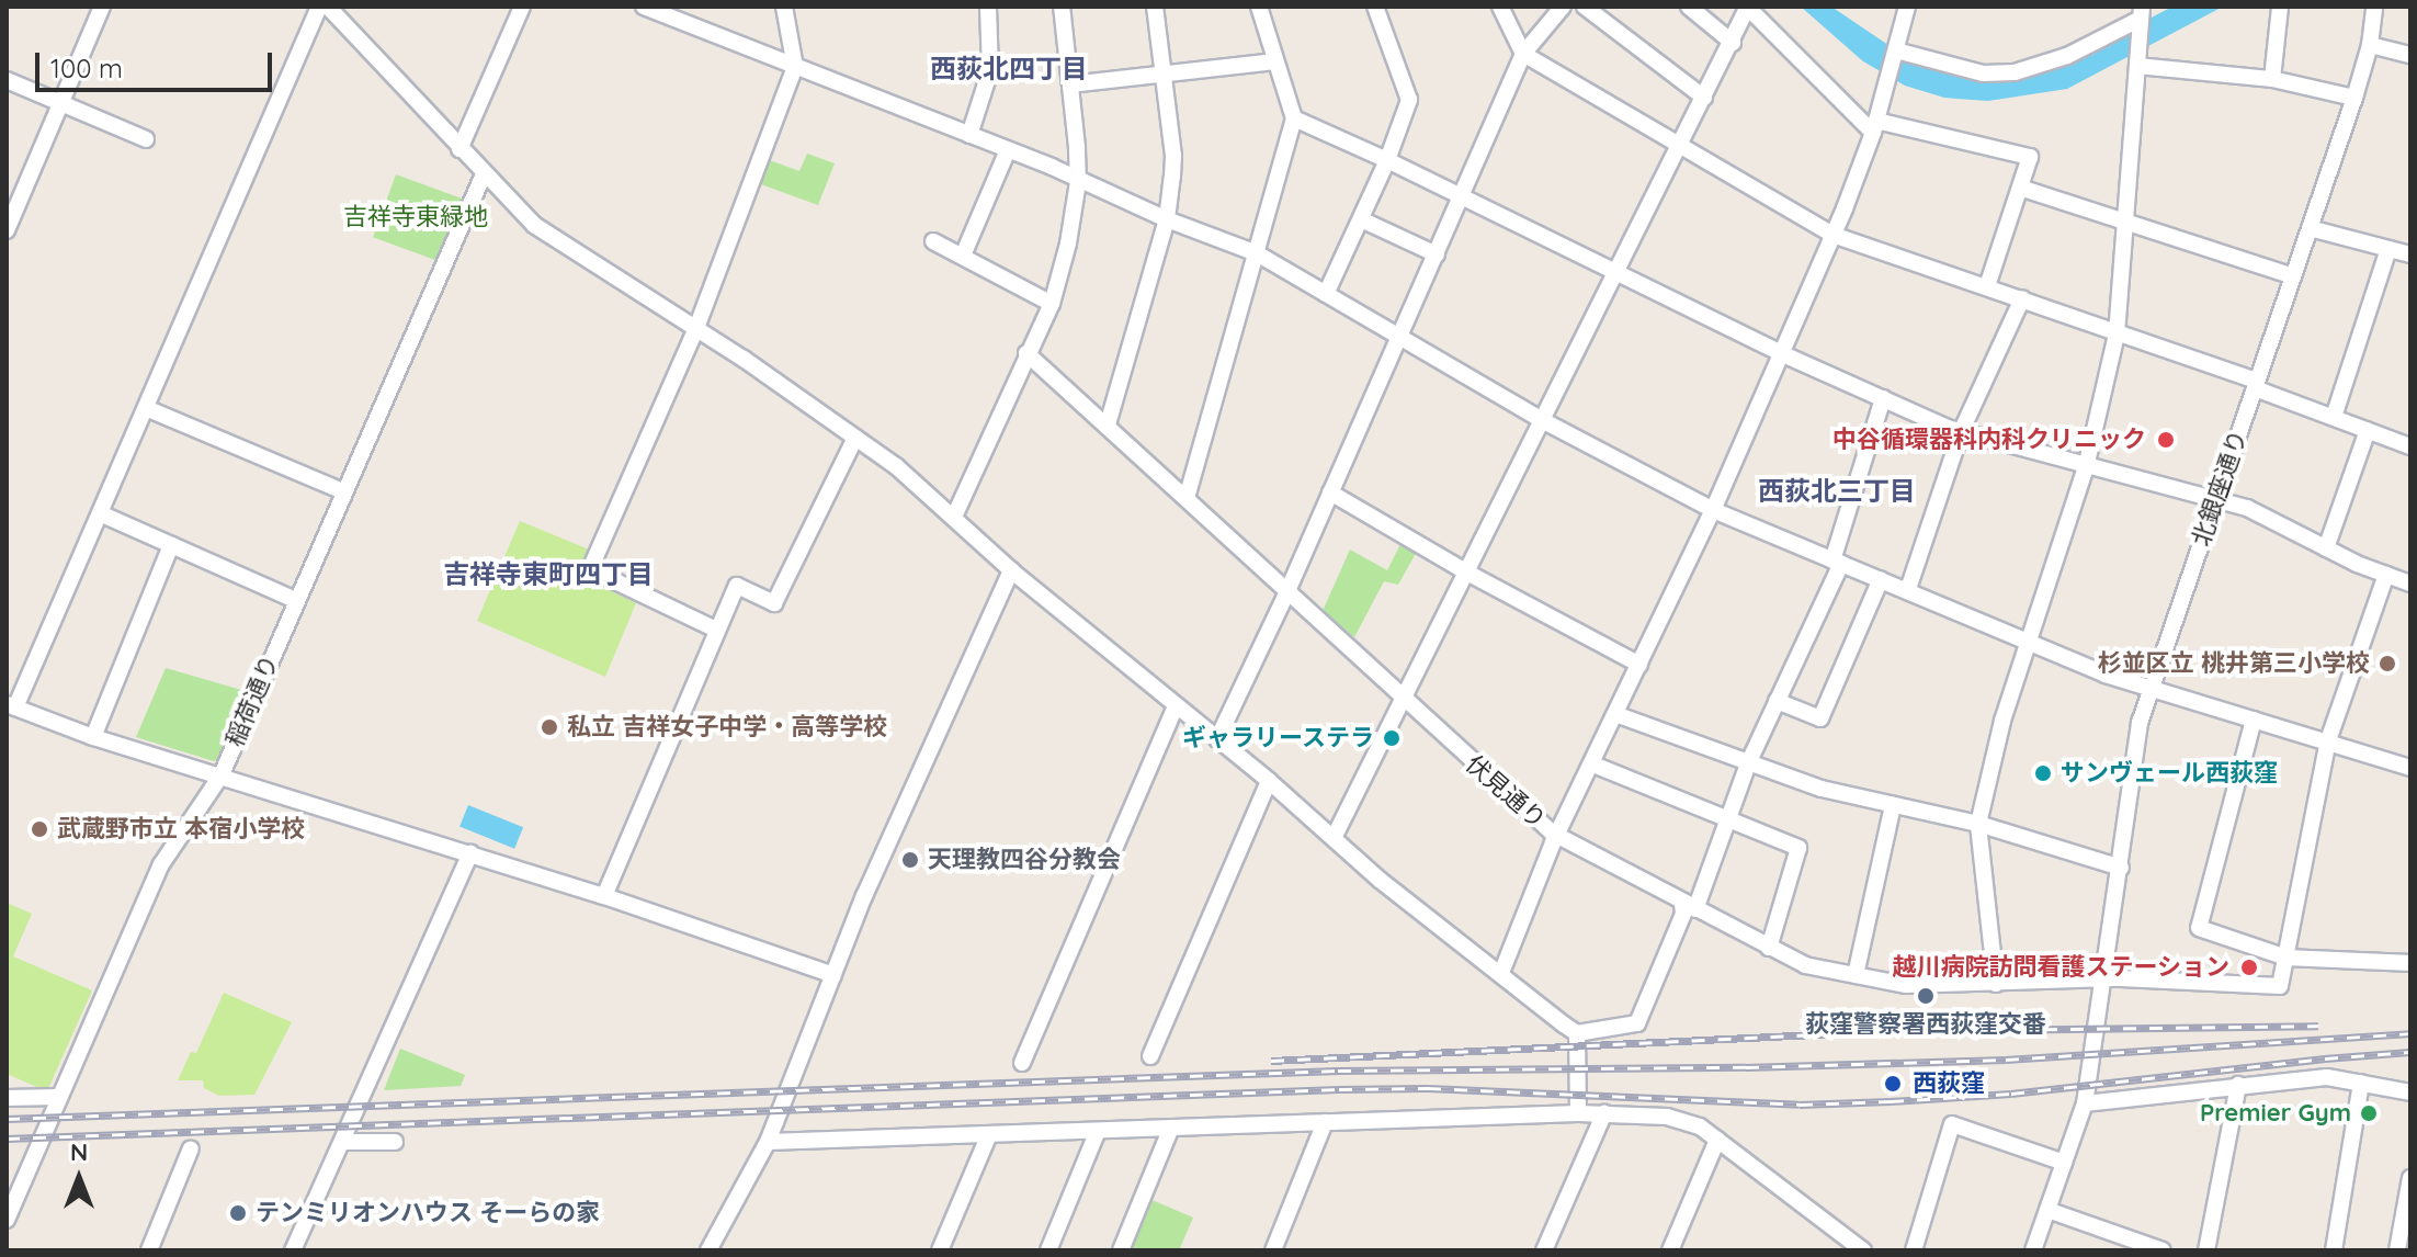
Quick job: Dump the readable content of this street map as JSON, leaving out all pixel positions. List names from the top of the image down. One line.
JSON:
{"streets":{"street":["北銀座通り","稲荷通り","伏見通り"]},"crossings":[["北銀座通り","伏見通り"]],"districts":["西荻北四丁目","西荻北三丁目","吉祥寺東町四丁目"],"parks":["吉祥寺東緑地"],"places":["中谷循環器科内科クリニック","杉並区立 桃井第三小学校","私立 吉祥女子中学・高等学校","ギャラリーステラ","サンヴェール西荻窪","武蔵野市立 本宿小学校","天理教四谷分教会","越川病院訪問看護ステーション","荻窪警察署西荻窪交番","西荻窪","Premier Gym","テンミリオンハウス そーらの家"],"scale_bar":"100 m","north":"top"}
